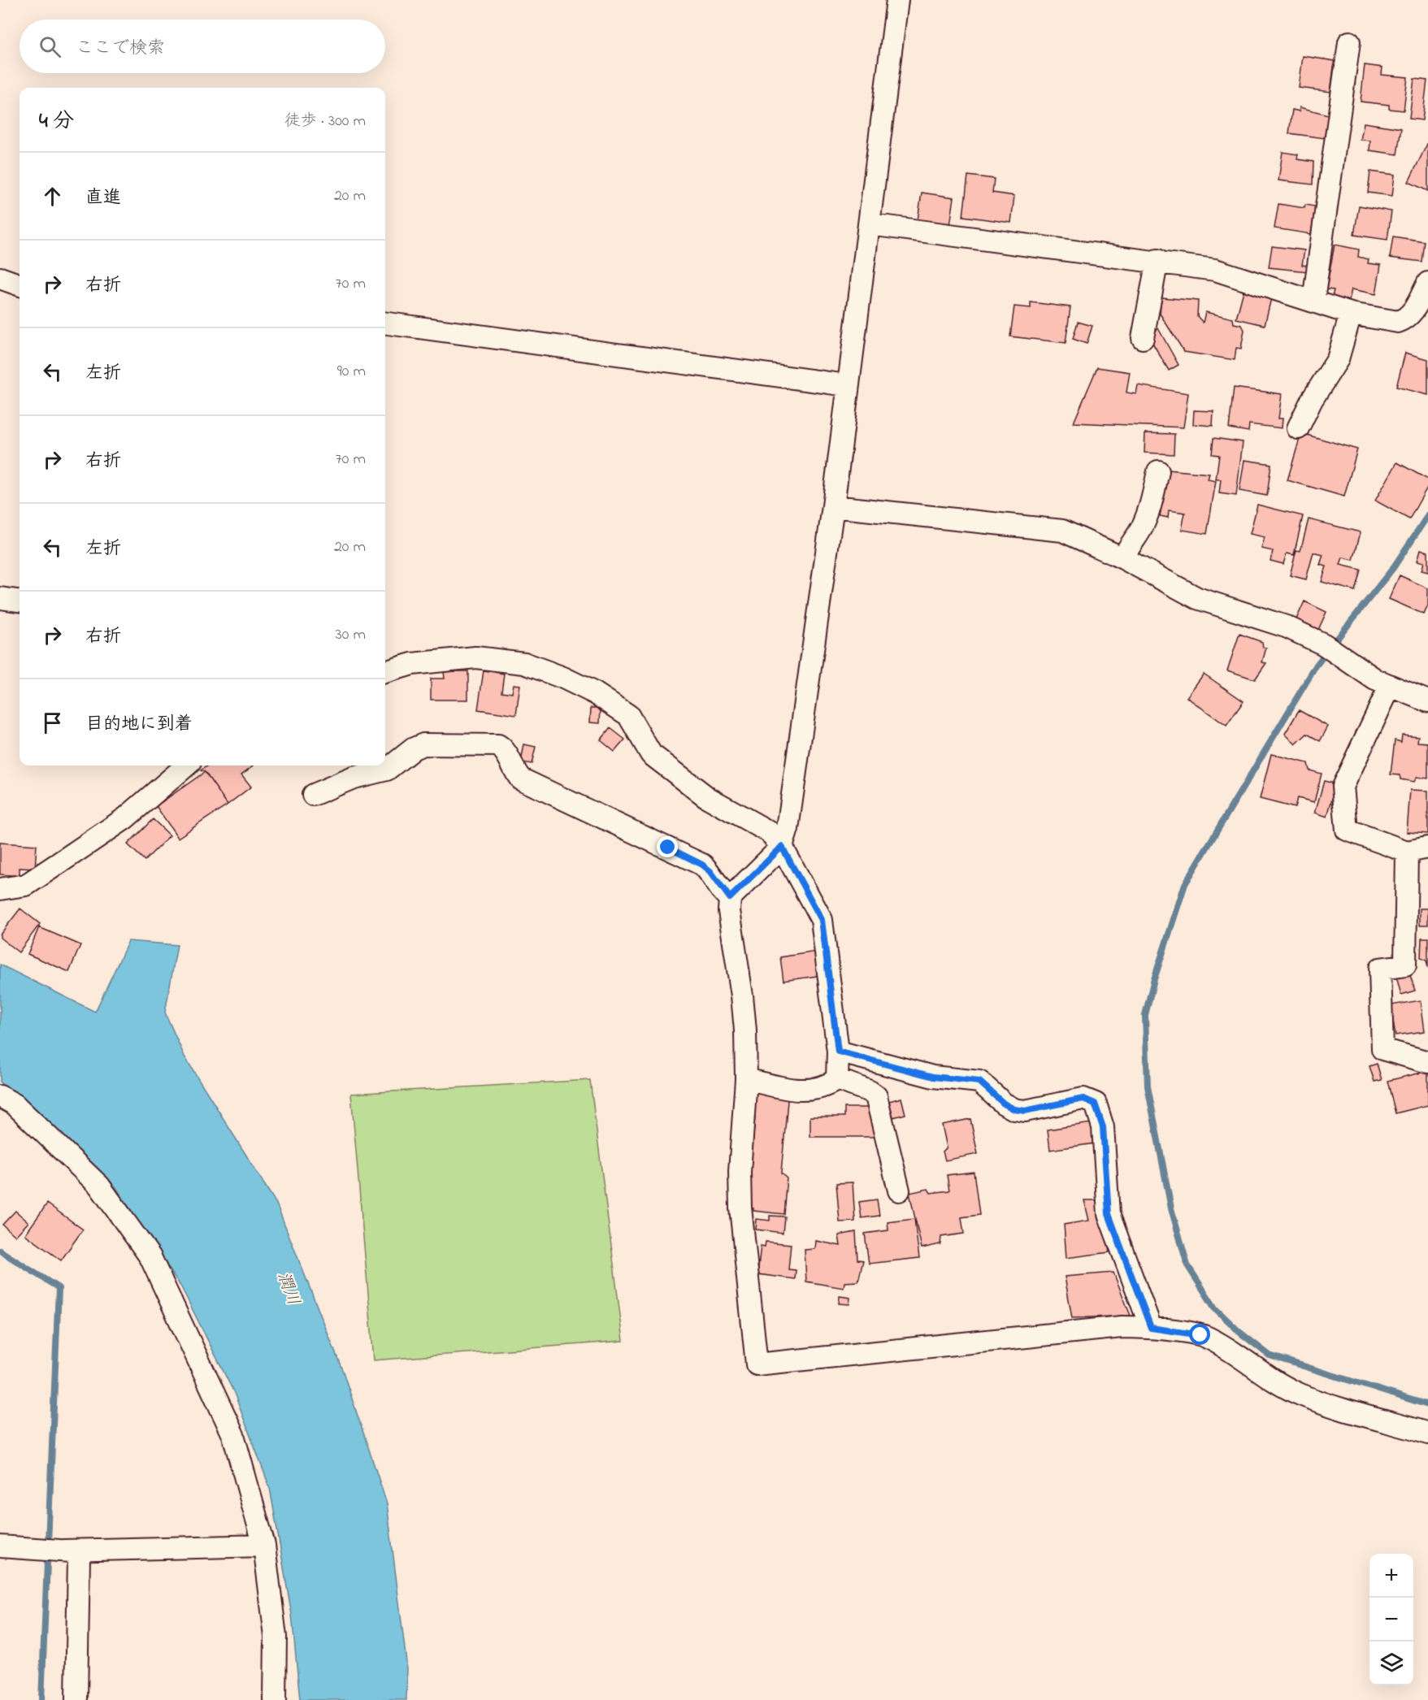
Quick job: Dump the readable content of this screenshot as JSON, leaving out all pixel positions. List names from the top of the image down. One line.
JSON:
{"water":["潤川"],"page":{"search":"ここで検索","heading":["4 分","徒歩 · 300 m"],"list":[["直進","20 m"],["右折","70 m"],["左折","90 m"],["右折","70 m"],["左折","20 m"],["右折","30 m"],"目的地に到着"],"map_buttons":["+","−"]}}
